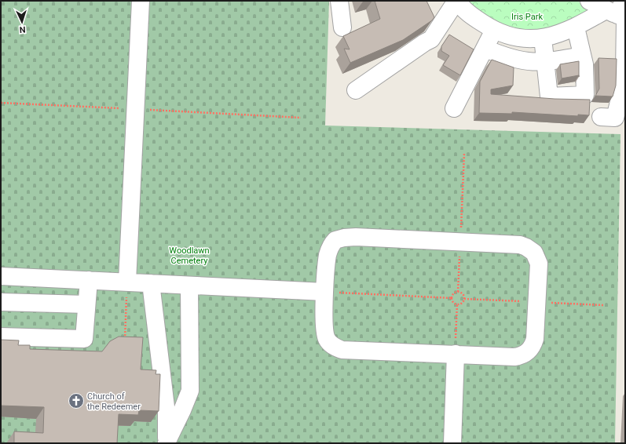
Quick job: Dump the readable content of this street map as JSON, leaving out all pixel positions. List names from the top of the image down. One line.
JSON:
{"parks":["Iris Park","Woodlawn Cemetery"],"places":{"church":["Church of the Redeemer"]},"north":"bottom"}
